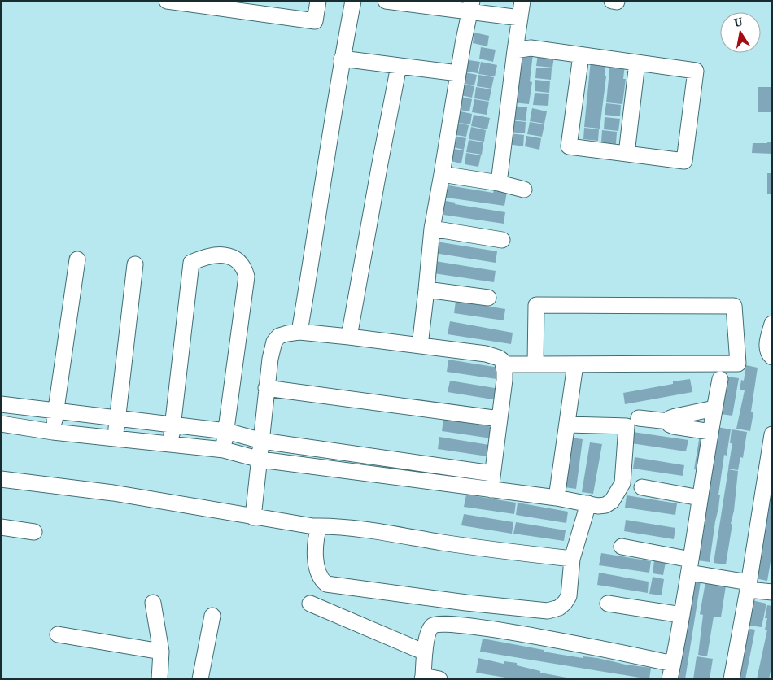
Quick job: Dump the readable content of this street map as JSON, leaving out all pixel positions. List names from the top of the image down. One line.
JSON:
{"north":"top"}
